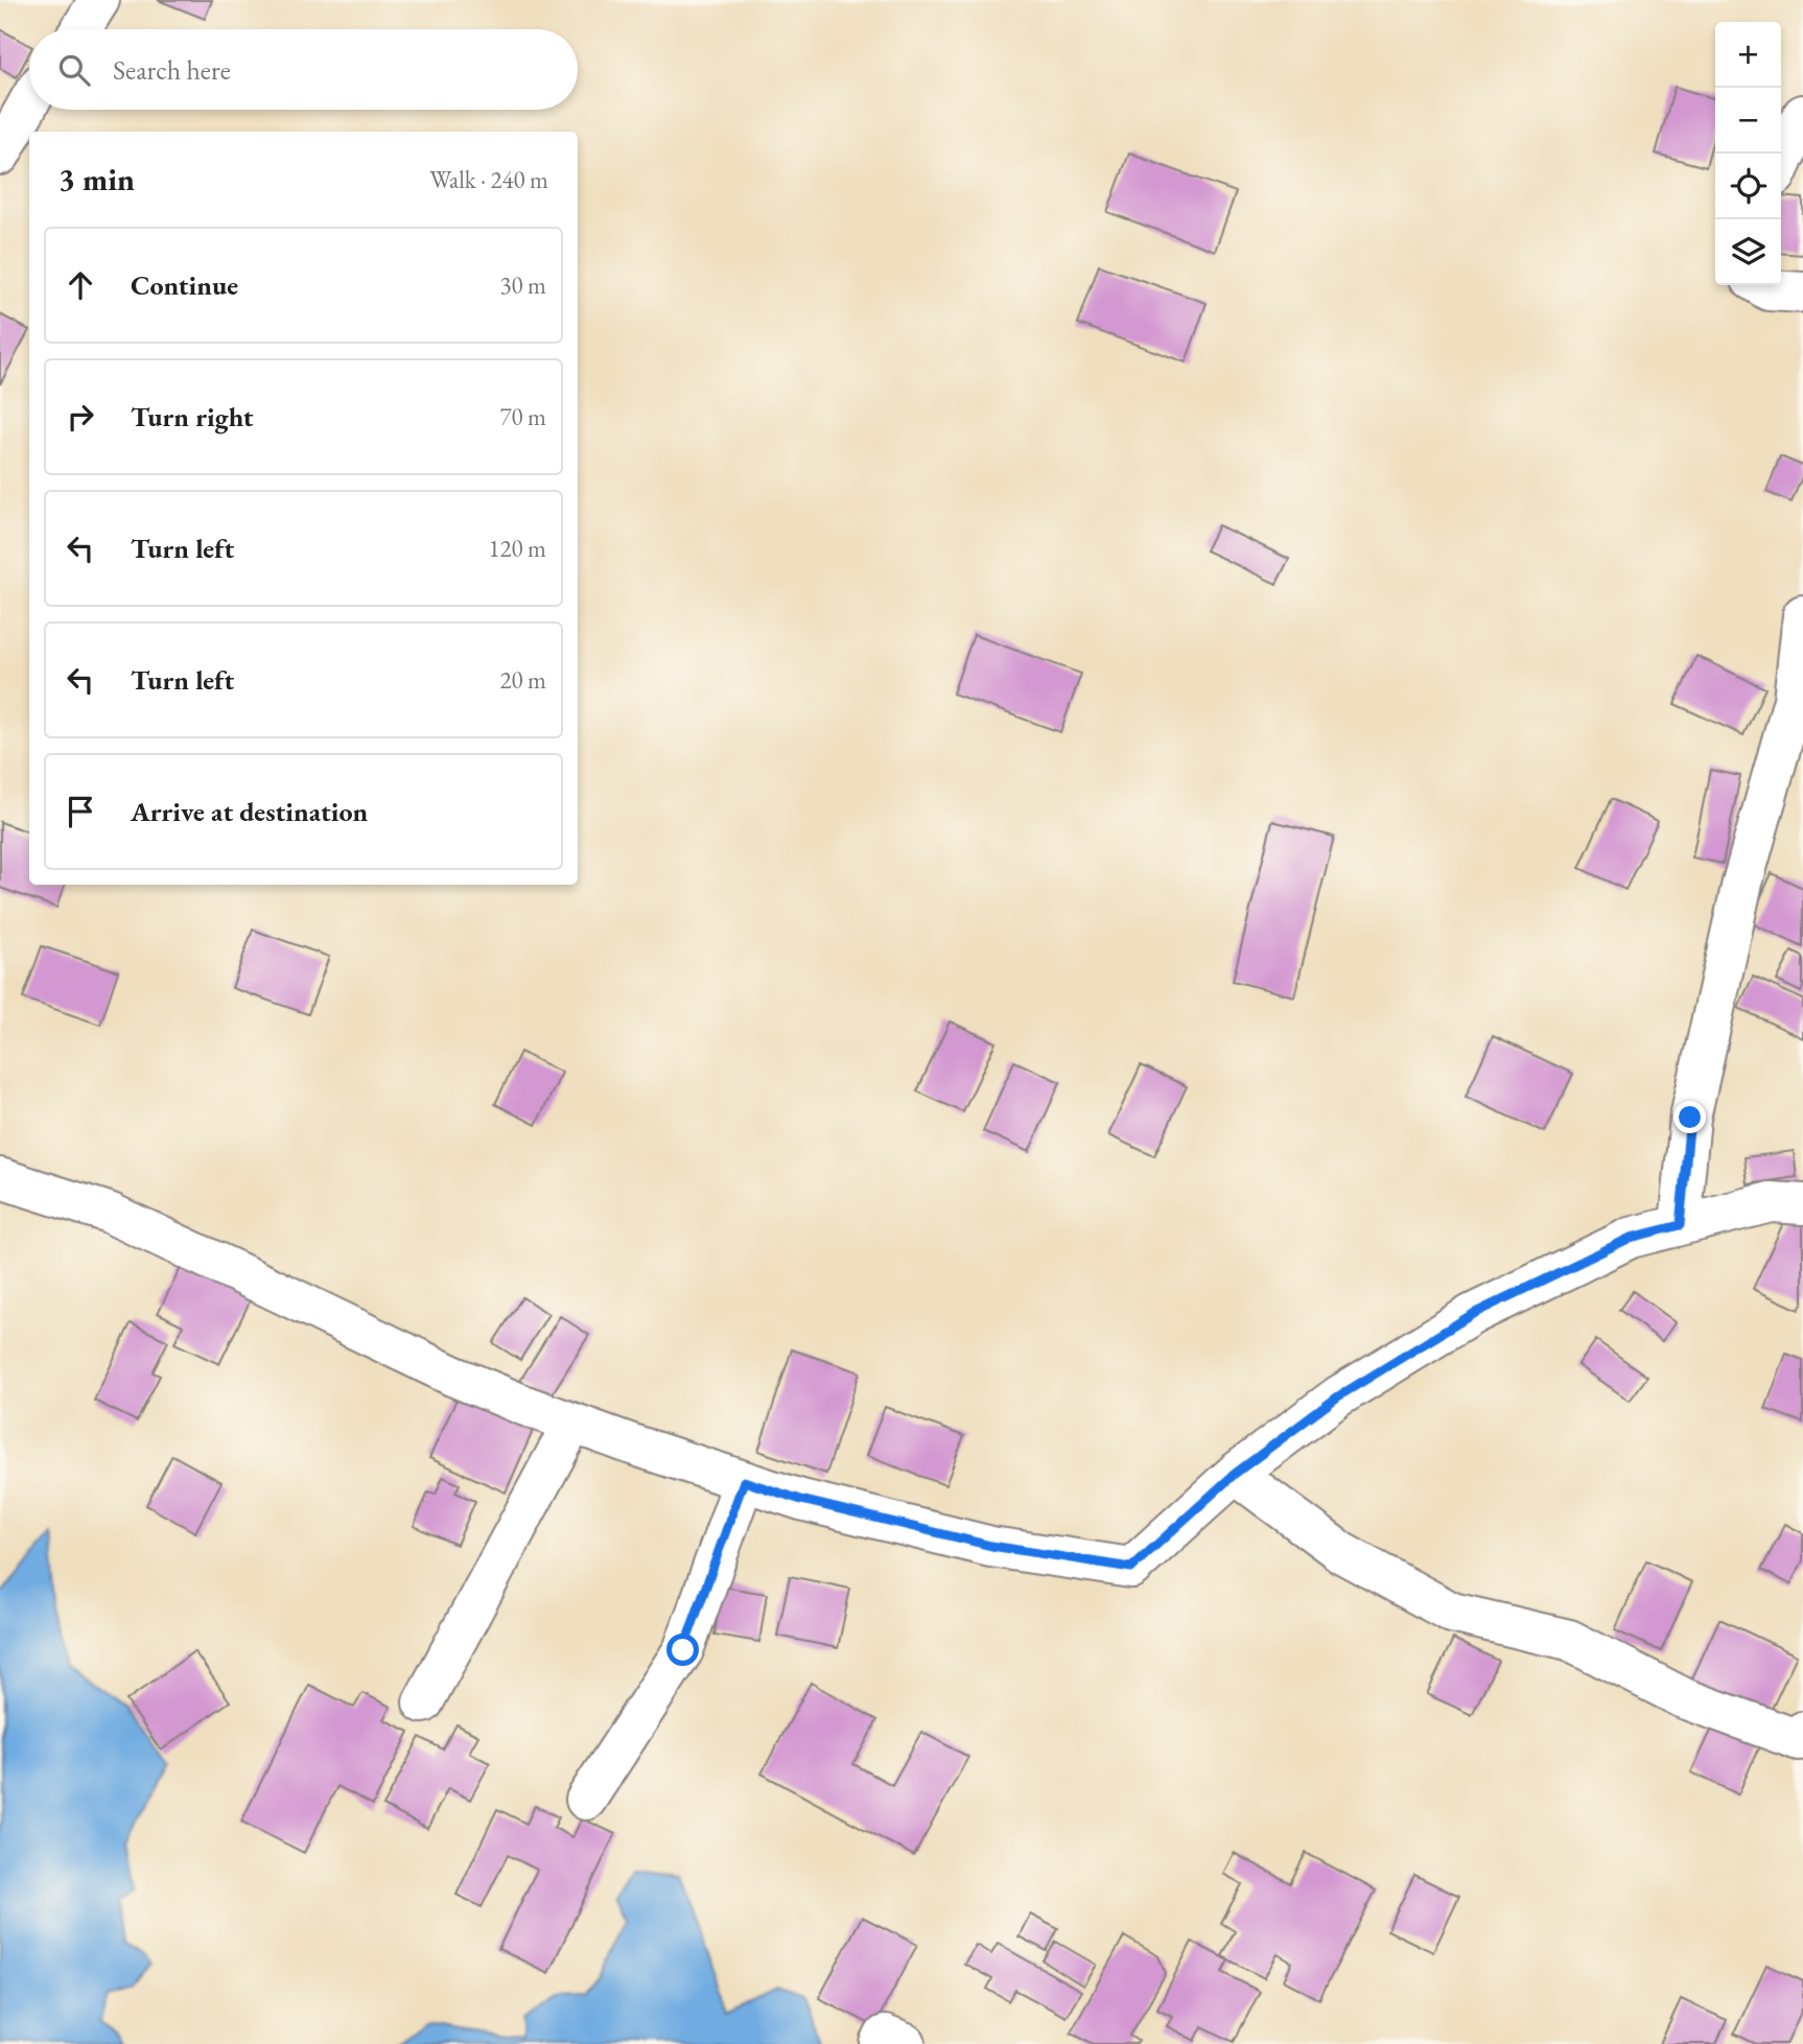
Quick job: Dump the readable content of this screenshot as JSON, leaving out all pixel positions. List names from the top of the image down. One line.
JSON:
{"page":{"map_buttons":["+","−"],"search":"Search here","heading":["3 min","Walk · 240 m"],"list":[["Continue","30 m"],["Turn right","70 m"],["Turn left","120 m"],["Turn left","20 m"],"Arrive at destination"]}}
